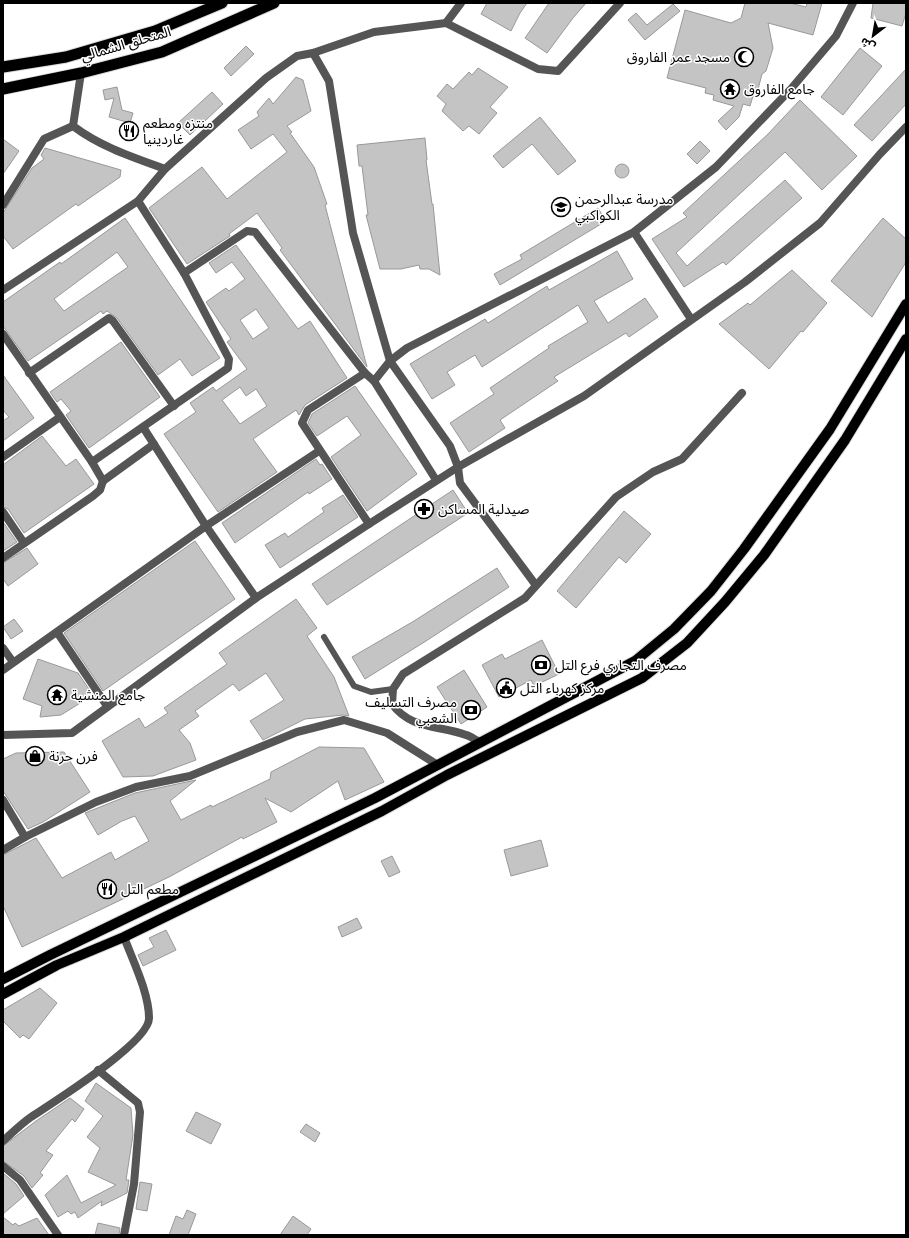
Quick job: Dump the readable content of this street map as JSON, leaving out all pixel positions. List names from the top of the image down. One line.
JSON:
{"streets":{"highway":["المتحلق الشمالي"]},"places":{"mosque":["مسجد عمر الفاروق"],"temple":["جامع الفاروق","جامع المنشية"],"restaurant":["منتزه ومطعم غاردينيا","مطعم التل"],"school or university":["مدرسة عبدالرحمن الكواكبي"],"pharmacy":["صيدلية المساكن"],"bank":["مصرف التجاري فرع التل","مصرف التسليف الشعبي"],"public building":["مركز كهرباء التل"],"shop":["فرن حرنة"]},"north":"bottom left"}
